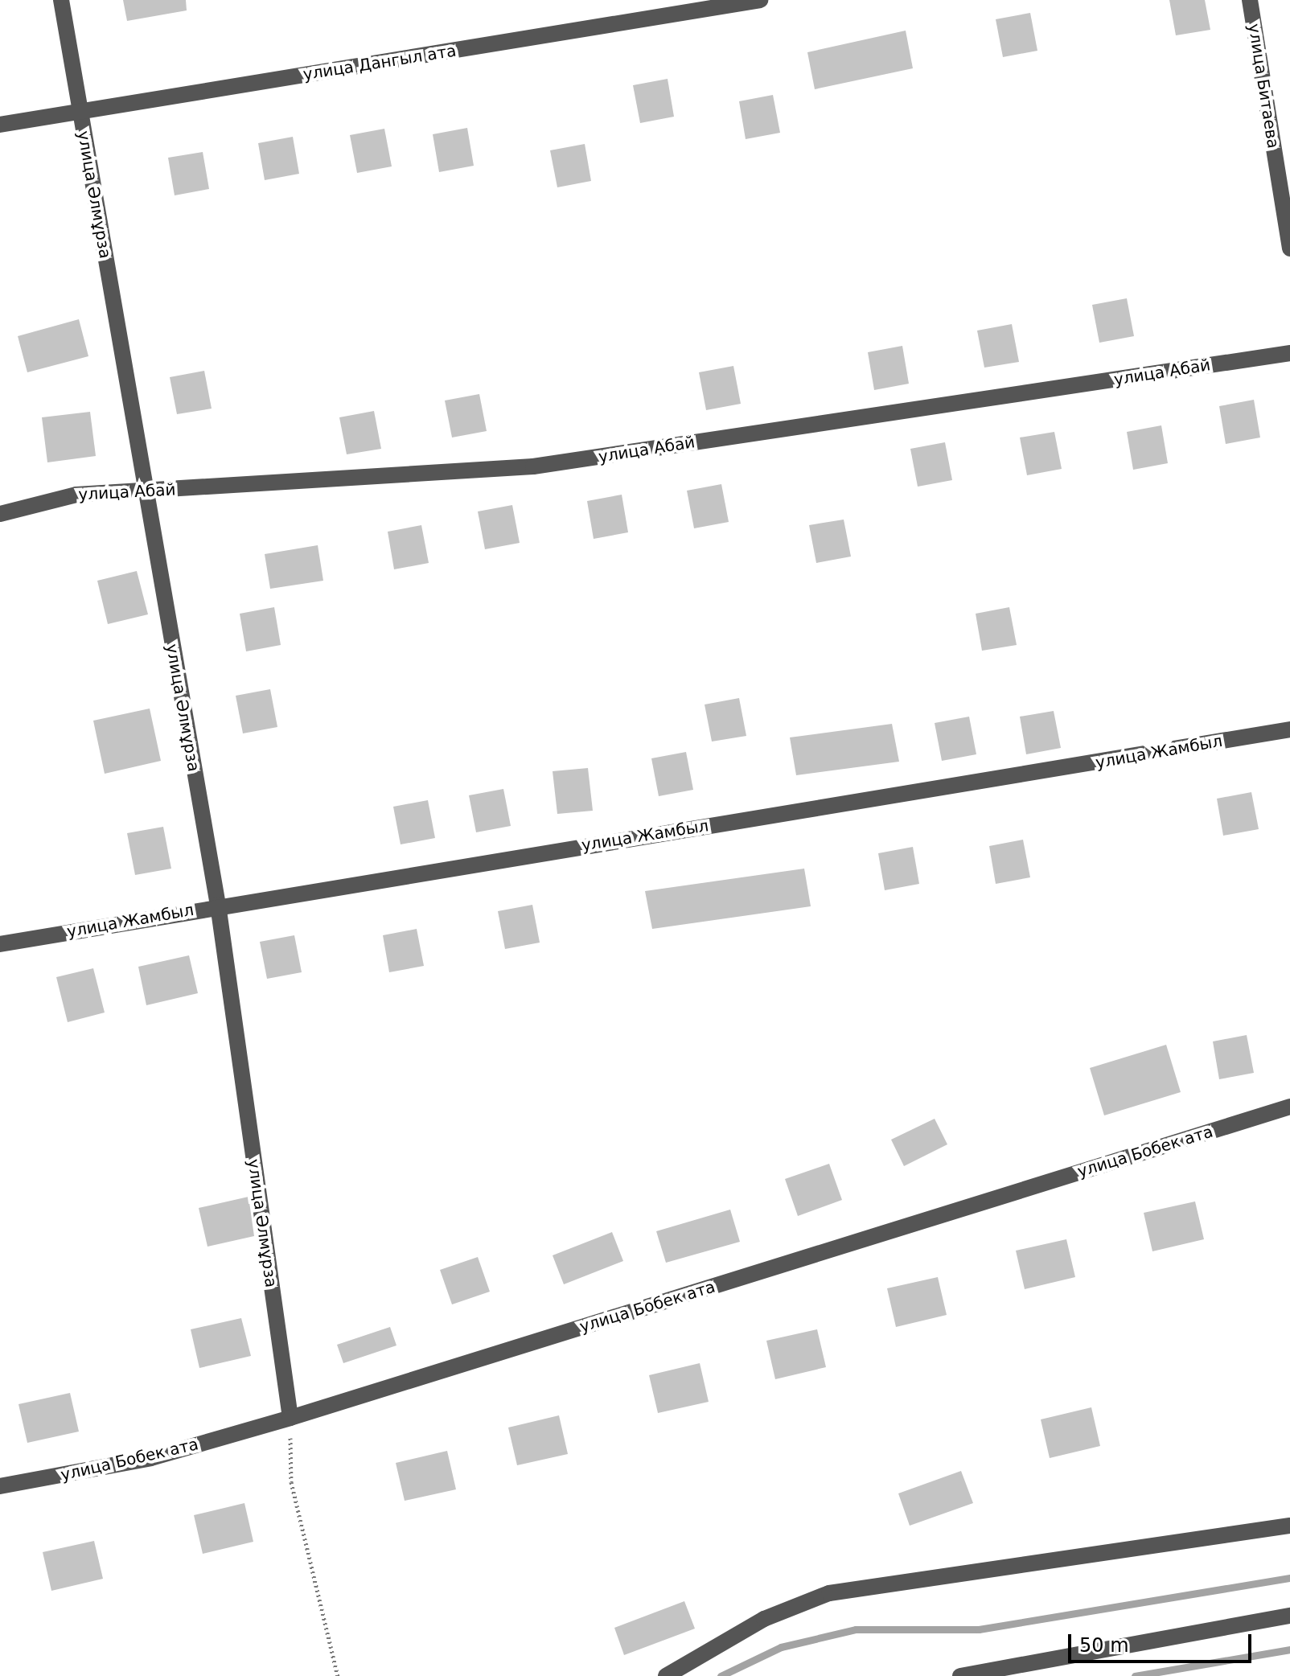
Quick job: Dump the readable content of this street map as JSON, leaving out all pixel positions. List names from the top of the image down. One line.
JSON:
{"streets":{"street":["улица Дангыл ата","улица Битаева","улица Әлмұрза","улица Абай","улица Жамбыл","улица Бобек ата"]},"crossings":[["улица Дангыл ата","улица Әлмұрза"],["улица Әлмұрза","улица Абай"],["улица Әлмұрза","улица Жамбыл"],["улица Әлмұрза","улица Бобек ата"]],"scale_bar":"50 m"}
